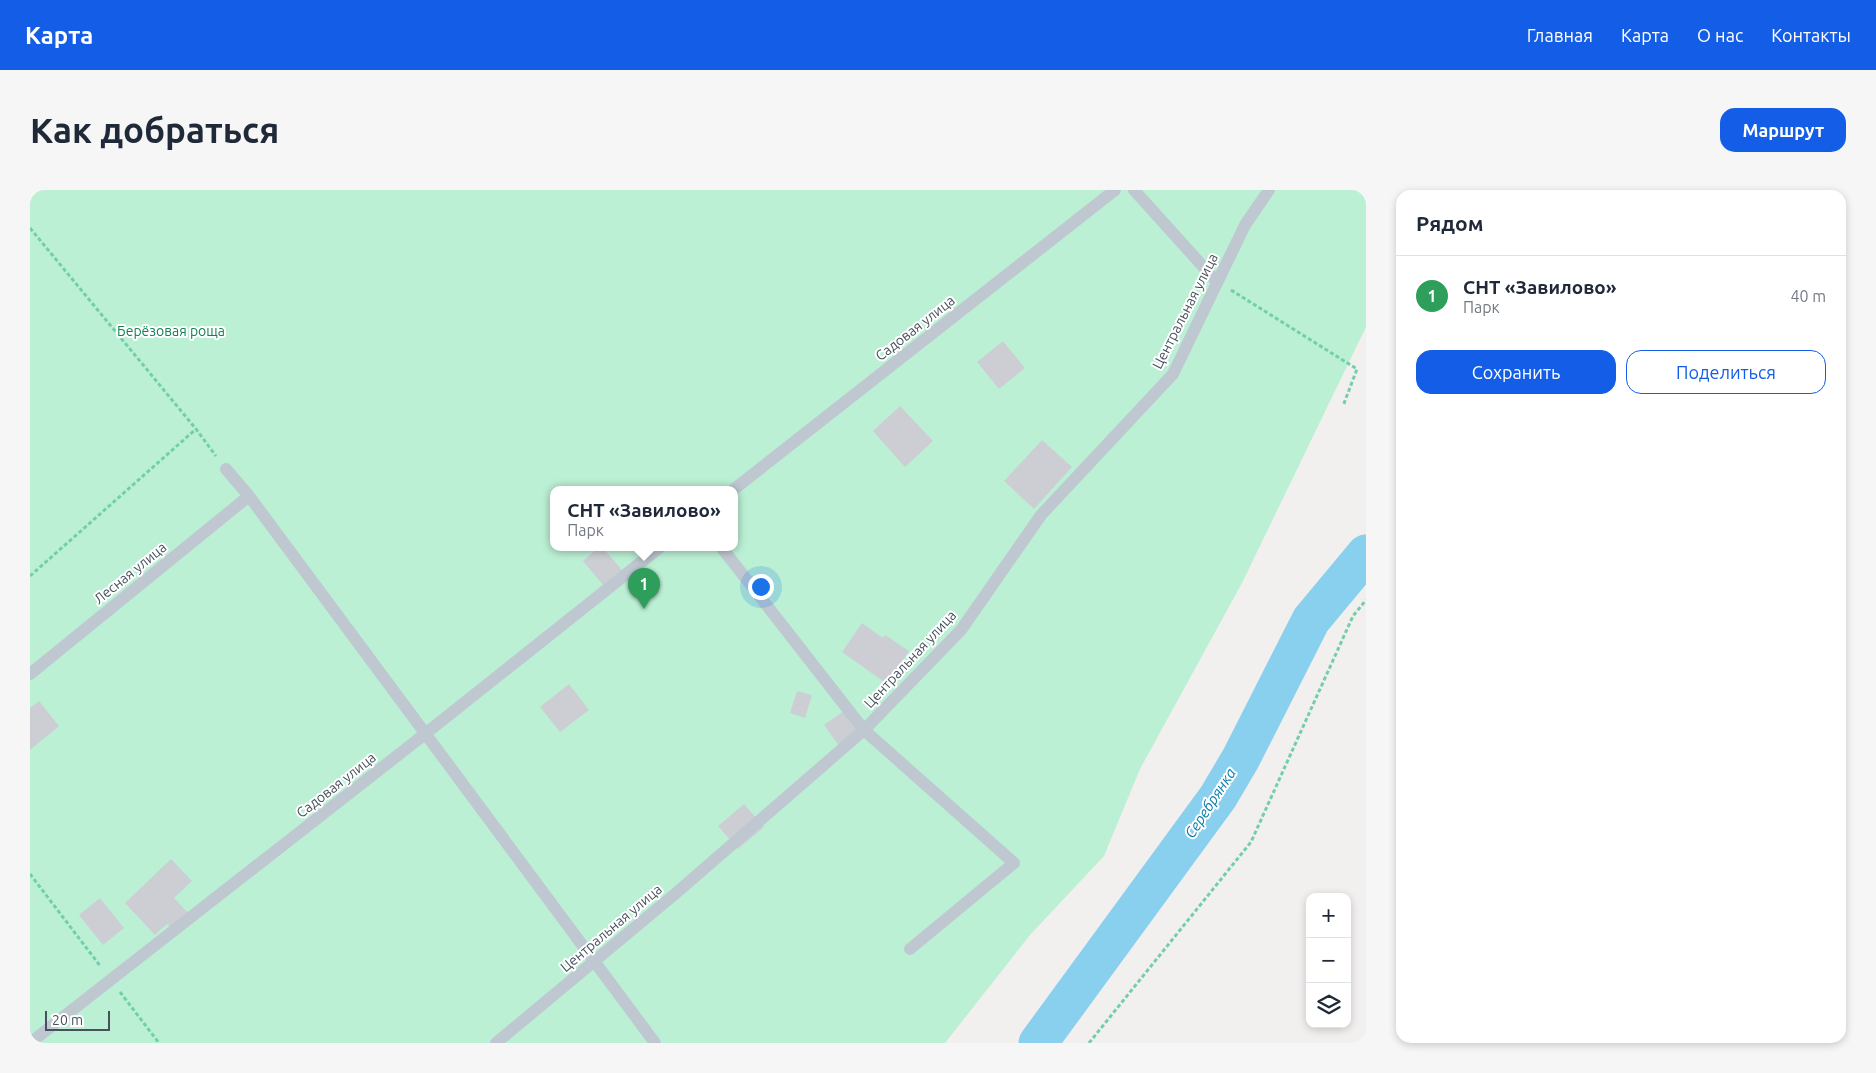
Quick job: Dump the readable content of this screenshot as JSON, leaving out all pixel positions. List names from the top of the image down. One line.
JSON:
{"streets":{"lane":["Центральная улица","Садовая улица","Лесная улица"]},"water":["Серебрянка"],"parks":["Берёзовая роща"],"scale_bar":"20 m","page":{"header":"Карта","nav":["Главная","Карта","О нас","Контакты"],"buttons":["Маршрут",["Сохранить","Поделиться"]],"title":"Как добраться","heading":"Рядом","list":[{"mark":"1","name":"СНТ «Завилово»","note":"Парк","value":"40 m"}],"popup":["СНТ «Завилово»","Парк"],"pins":"1","map_buttons":["+","−"],"scale":"20 m"}}
